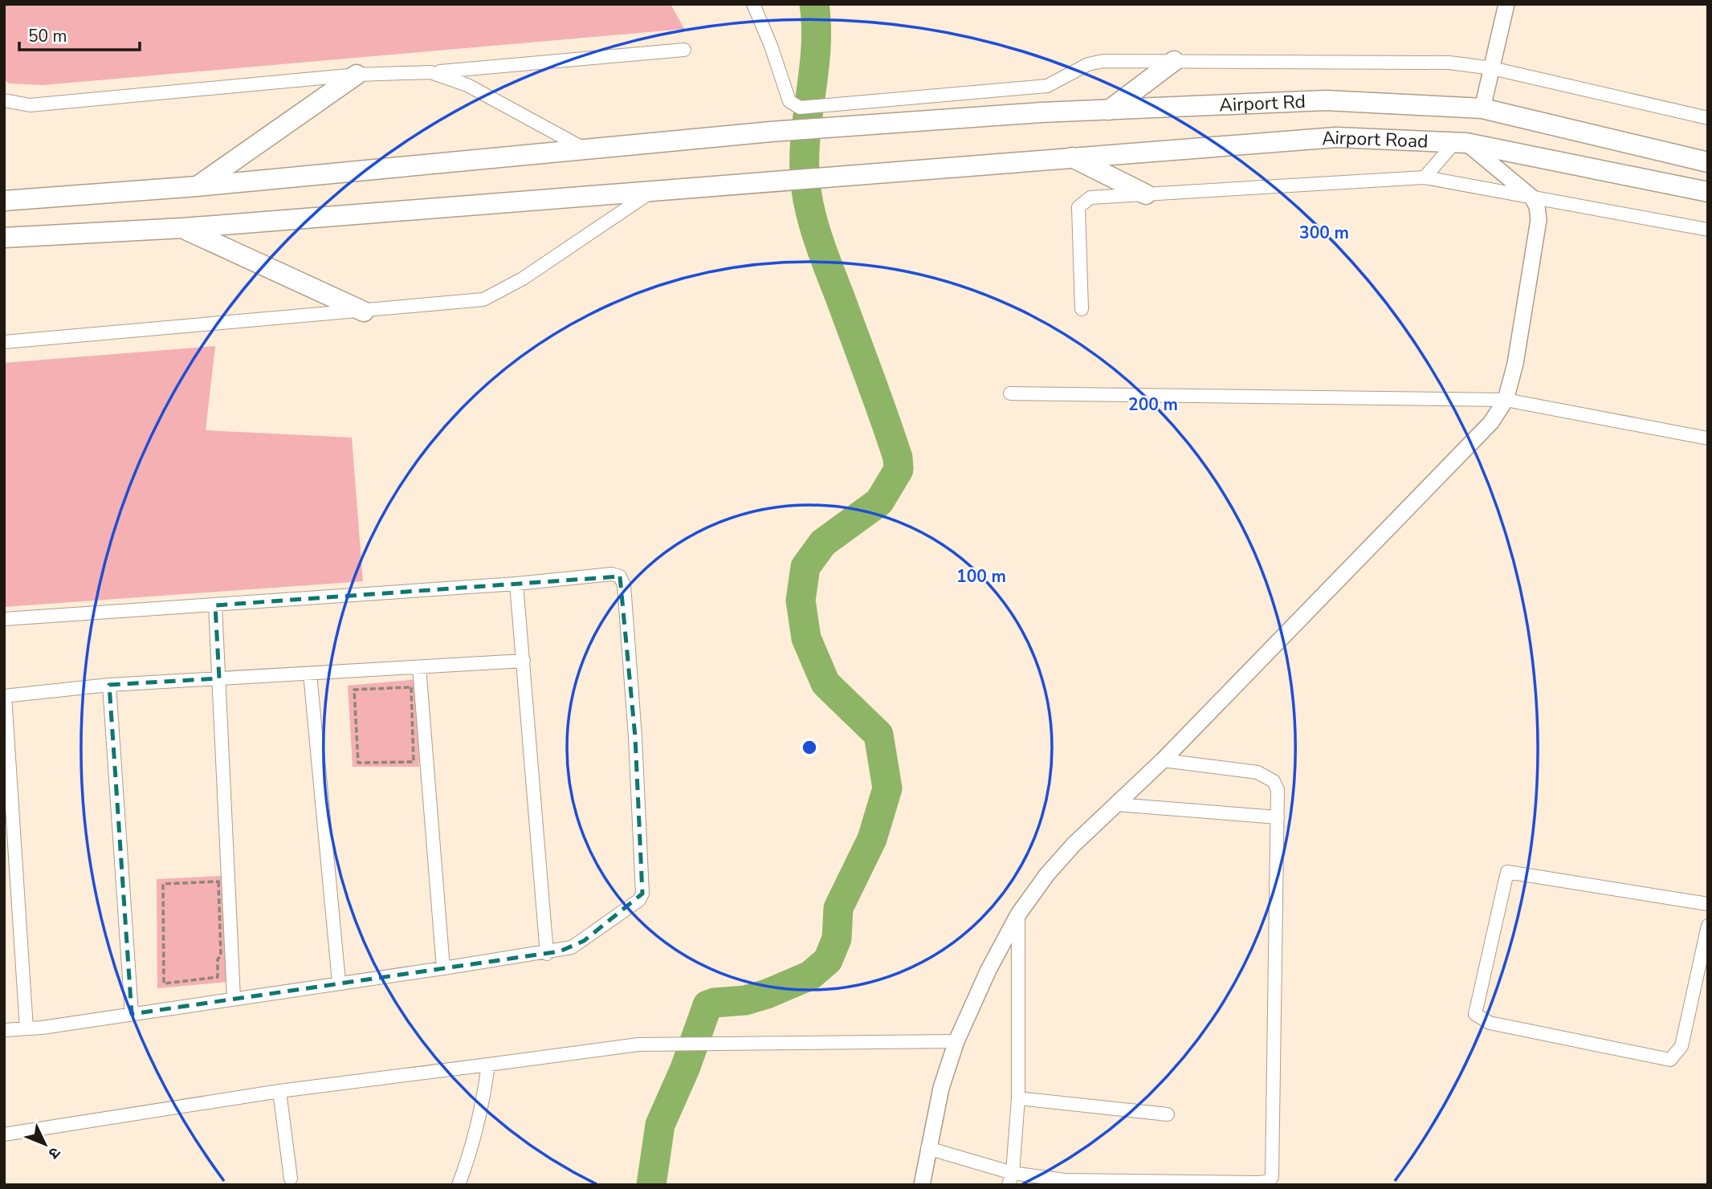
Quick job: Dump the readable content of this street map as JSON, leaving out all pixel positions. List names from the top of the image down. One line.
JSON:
{"streets":{"main road":["Airport Rd","Airport Road"]},"scale_bar":"50 m","north":"bottom right","rings":["300 m","200 m","100 m"]}
